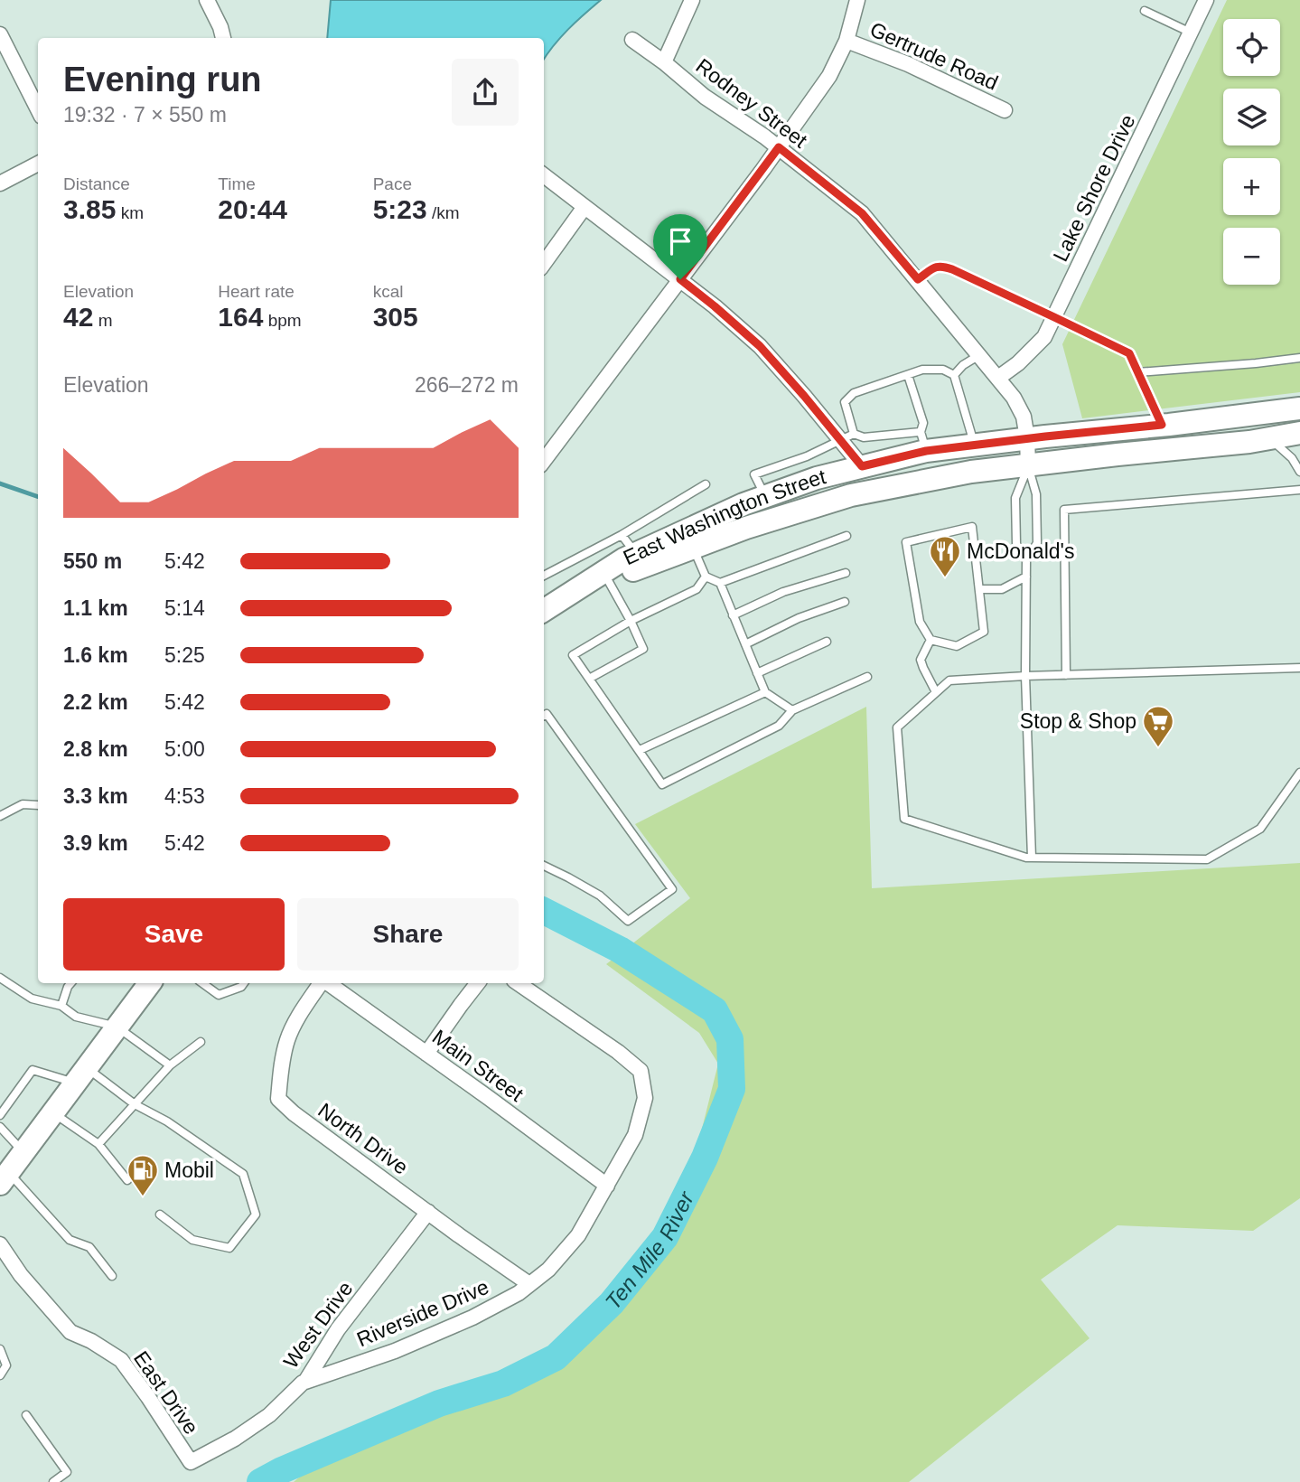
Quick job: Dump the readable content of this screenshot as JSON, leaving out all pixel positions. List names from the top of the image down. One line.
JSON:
{"streets":{"main road":["East Washington Street"],"street":["Gertrude Road","Rodney Street","Lake Shore Drive","Main Street","North Drive","Riverside Drive","West Drive","East Drive"]},"crossings":[["Rodney Street","Lake Shore Drive"],["Rodney Street","East Washington Street"],["Main Street","Riverside Drive"],["North Drive","Riverside Drive"],["North Drive","West Drive"],["Riverside Drive","West Drive"],["West Drive","East Drive"]],"water":["Ten Mile River"],"places":{"restaurant":["McDonald's"],"supermarket":["Stop & Shop"],"fuel station":["Mobil"]},"page":{"map_buttons":["+","−"],"heading":["Evening run","19:32 · 7 × 550 m"],"stats":[["Distance","3.85 km"],["Time","20:44"],["Pace","5:23 /km"],["Elevation","42 m"],["Heart rate","164 bpm"],["kcal","305"]],"chart":["Elevation","266–272 m"],"list":[{"name":"550 m","note":"5:42"},{"name":"1.1 km","note":"5:14"},{"name":"1.6 km","note":"5:25"},{"name":"2.2 km","note":"5:42"},{"name":"2.8 km","note":"5:00"},{"name":"3.3 km","note":"4:53"},{"name":"3.9 km","note":"5:42"}],"buttons":["Save","Share"]}}
